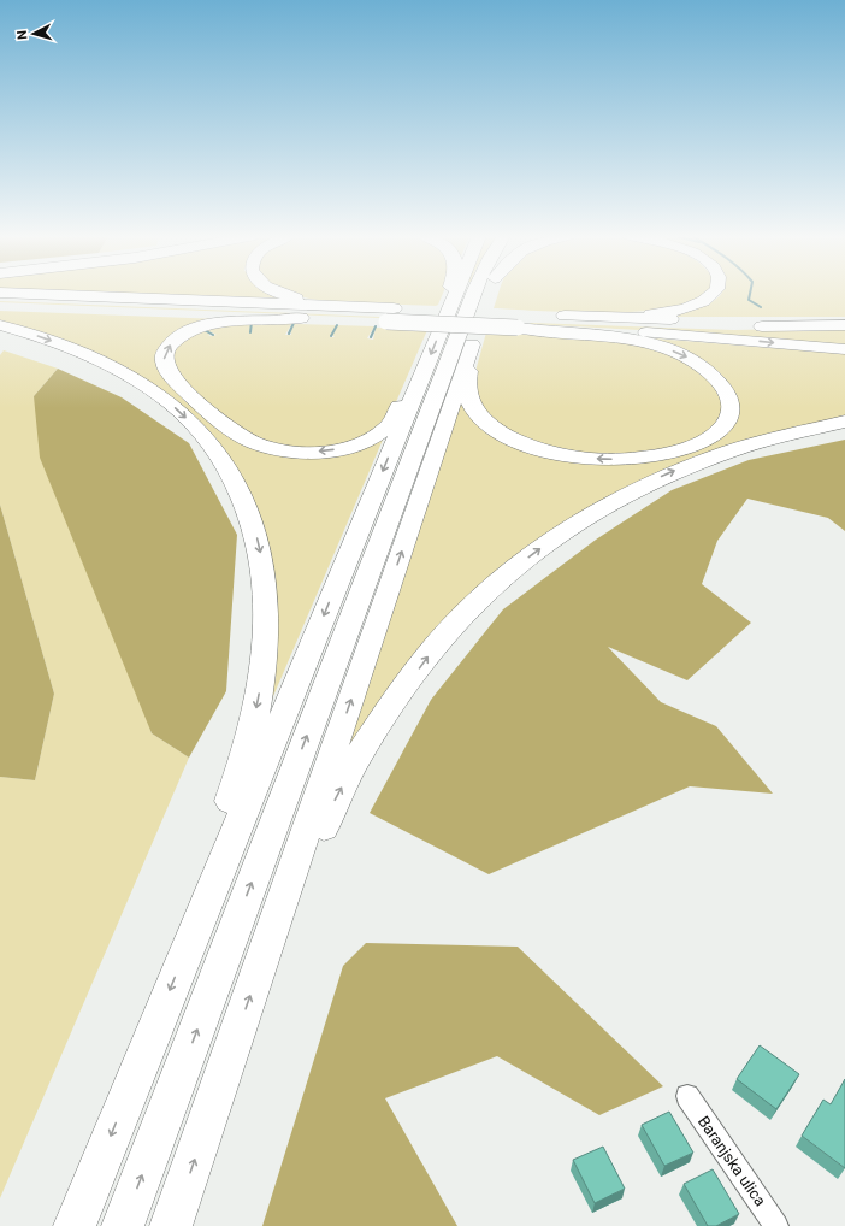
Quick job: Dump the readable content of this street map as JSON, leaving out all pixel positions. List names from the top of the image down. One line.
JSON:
{"streets":{"street":["Baranjska ulica"]},"north":"left"}
